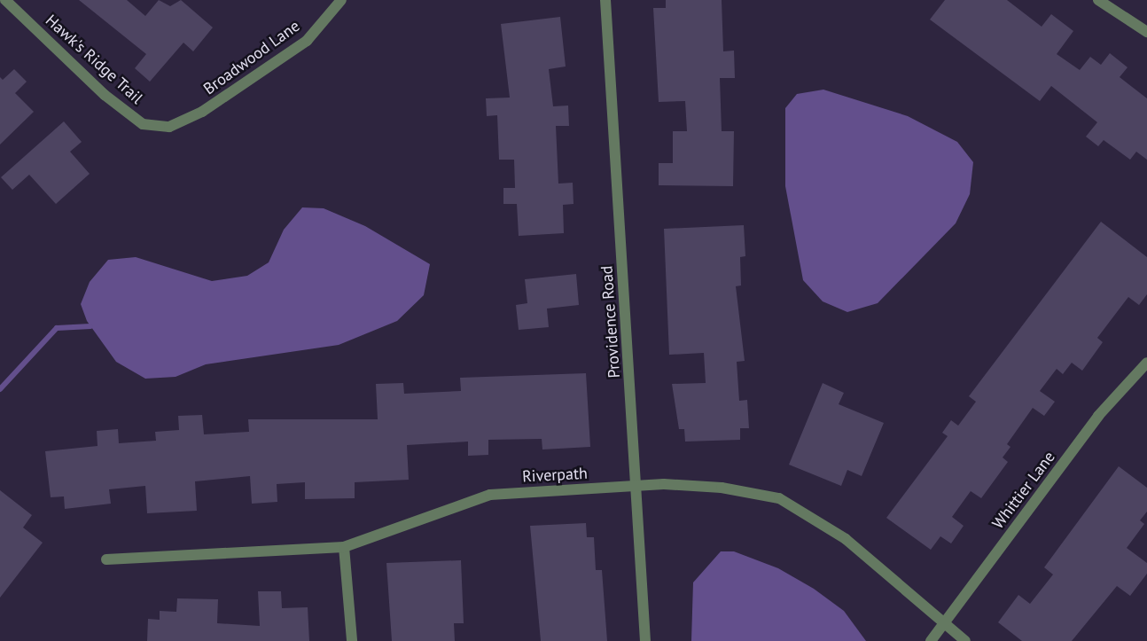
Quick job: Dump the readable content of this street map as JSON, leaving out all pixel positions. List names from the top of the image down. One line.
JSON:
{"streets":{"street":["Broadwood Lane","Hawk's Ridge Trail","Providence Road","Riverpath","Whittier Lane"]},"crossings":[["Broadwood Lane","Hawk's Ridge Trail"],["Providence Road","Riverpath"],["Riverpath","Whittier Lane"]]}
